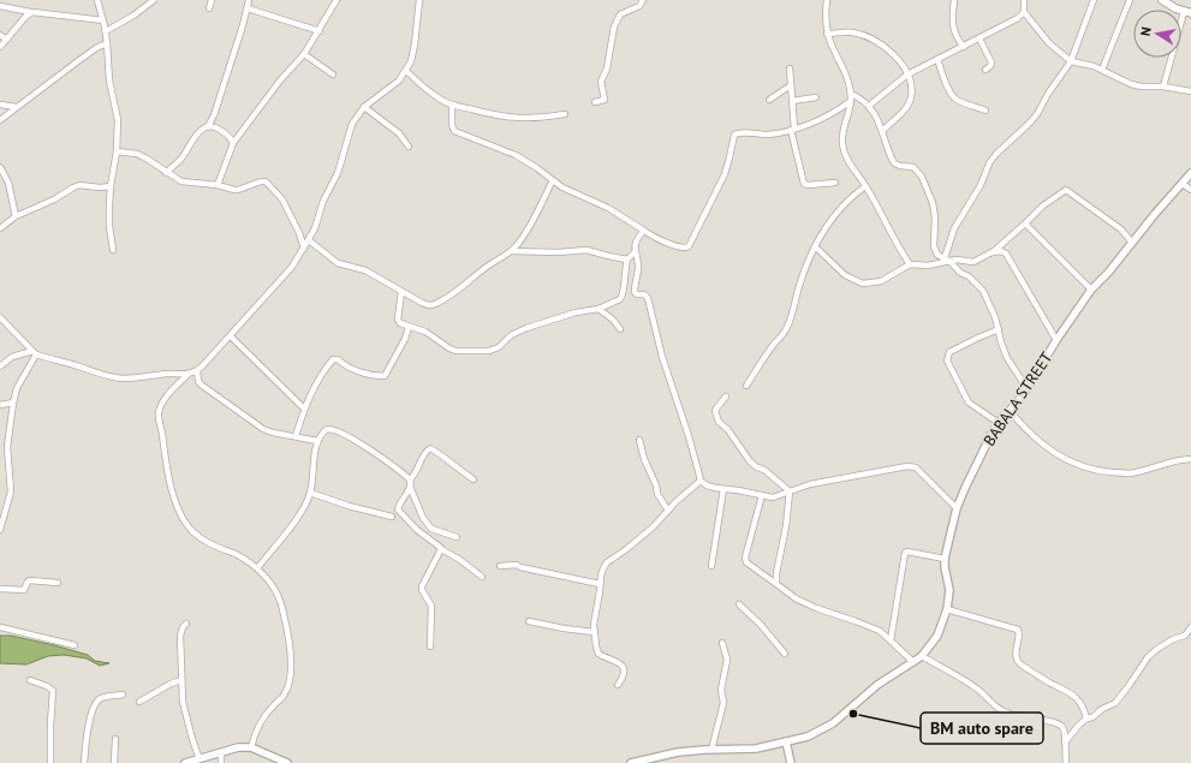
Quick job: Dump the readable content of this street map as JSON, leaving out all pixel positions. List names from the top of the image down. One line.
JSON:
{"streets":{"street":["BABALA STREET"]},"places":["BM auto spare"],"north":"left"}
